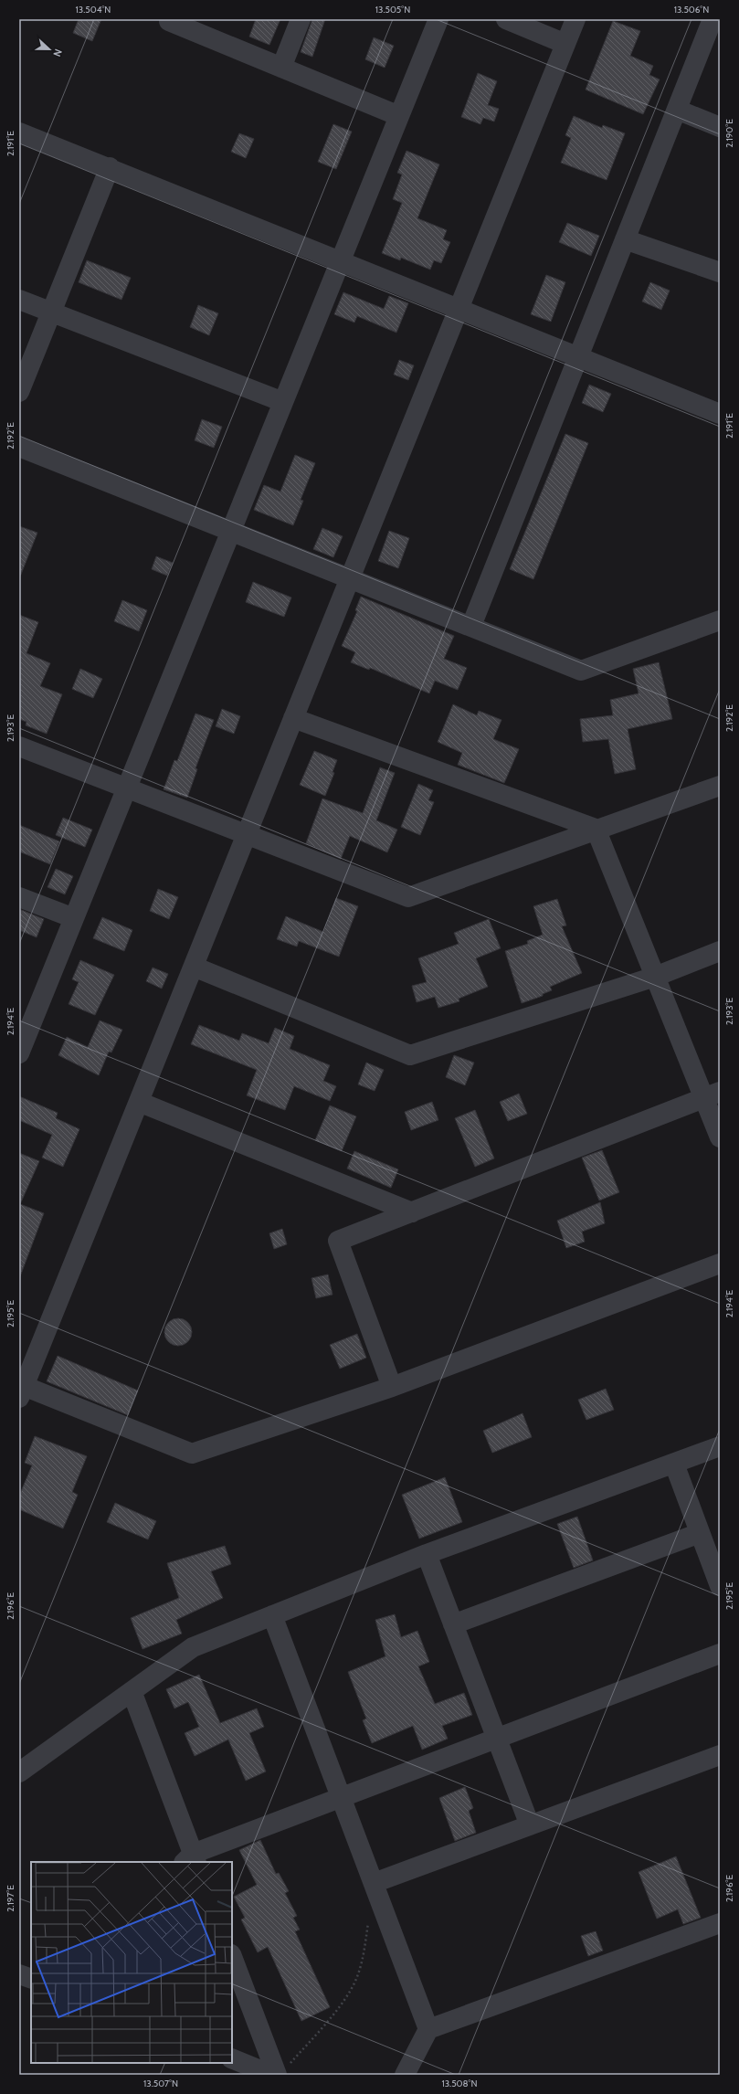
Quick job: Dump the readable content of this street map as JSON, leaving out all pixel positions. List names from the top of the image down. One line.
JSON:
{"north":"right","coordinates":["13.504°N","13.505°N","13.506°N","2.190°E","2.191°E","2.192°E","2.193°E","2.194°E","2.195°E","2.196°E","2.197°E","13.507°N","13.508°N"]}
